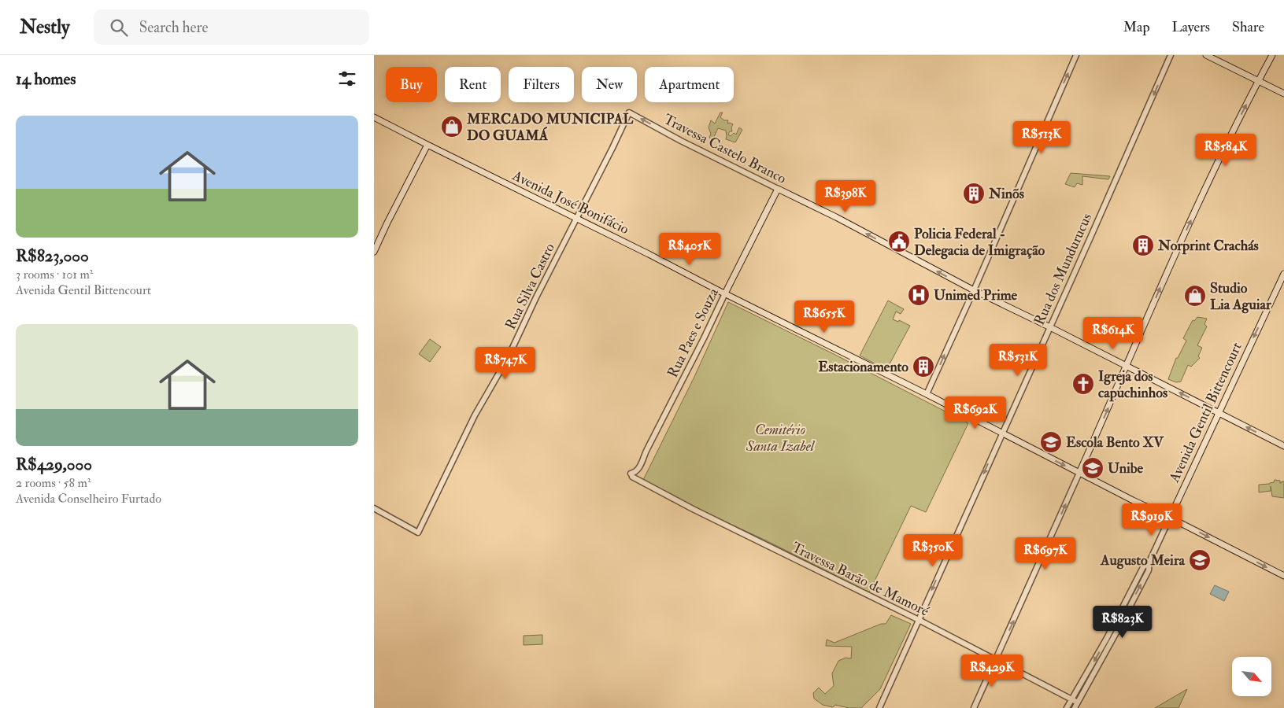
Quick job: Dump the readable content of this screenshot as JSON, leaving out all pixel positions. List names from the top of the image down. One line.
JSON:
{"streets":{"main road":["Travessa Castelo Branco","Avenida José Bonifácio","Rua Paes e Souza","Avenida Gentil Bittencourt"],"street":["Rua dos Mundurucus","Rua Silva Castro","Travessa Barão de Mamoré"]},"crossings":[["Travessa Castelo Branco","Rua dos Mundurucus"],["Travessa Castelo Branco","Rua Silva Castro"],["Travessa Castelo Branco","Rua Paes e Souza"],["Travessa Castelo Branco","Avenida Gentil Bittencourt"],["Avenida José Bonifácio","Rua dos Mundurucus"],["Avenida José Bonifácio","Rua Silva Castro"],["Avenida José Bonifácio","Rua Paes e Souza"],["Avenida José Bonifácio","Avenida Gentil Bittencourt"],["Rua dos Mundurucus","Travessa Barão de Mamoré"],["Rua Paes e Souza","Travessa Barão de Mamoré"],["Avenida Gentil Bittencourt","Travessa Barão de Mamoré"]],"one_way":["Travessa Castelo Branco","Rua dos Mundurucus"],"parks":["Cemitério Santa Izabel"],"places":{"shop":["MERCADO MUNICIPAL DO GUAMÁ","Studio Lia Aguiar"],"building":["Ninõs","Norprint Crachás","Estacionamento"],"public building":["Policia Federal - Delegacia de Imigração"],"hospital":["Unimed Prime"],"church":["Igreja dos capuchinhos"],"school or university":["Escola Bento XV","Unibe","Augusto Meira"]},"north":"bottom right","page":{"header":"Nestly","search":"Search here","nav":["Map","Layers","Share"],"heading":"14 homes","chip":["Buy","Rent","Filters","New","Apartment"],"list":[{"name":"R$823,000","note":"3 rooms · 101 m² · Avenida Gentil Bittencourt"},{"name":"R$429,000","note":"2 rooms · 58 m² · Avenida Conselheiro Furtado"}],"price":["R$513K","R$584K","R$398K","R$405K","R$655K","R$614K","R$531K","R$747K","R$692K","R$919K","R$350K","R$697K","R$823K","R$429K"]}}
